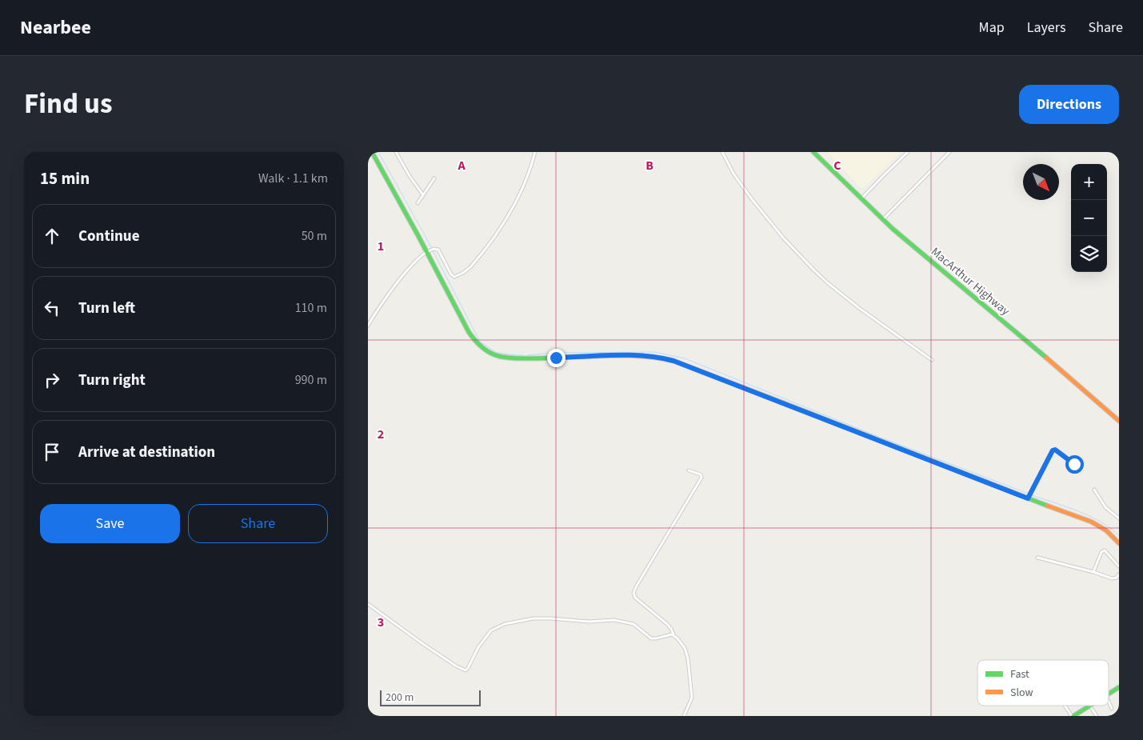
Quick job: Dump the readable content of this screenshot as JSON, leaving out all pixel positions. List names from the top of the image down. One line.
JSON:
{"streets":{"main road":["MacArthur Highway"]},"legend":["Fast","Slow"],"scale_bar":"200 m","north":"bottom right","page":{"header":"Nearbee","nav":["Map","Layers","Share"],"title":"Find us","buttons":["Directions",["Save","Share"]],"heading":["15 min","Walk · 1.1 km"],"map_buttons":["+","−"],"list":[["Continue","50 m"],["Turn left","110 m"],["Turn right","990 m"],"Arrive at destination"],"scale":"200 m"},"grid":{"columns":["A","B","C"],"rows":["1","2","3"]}}
